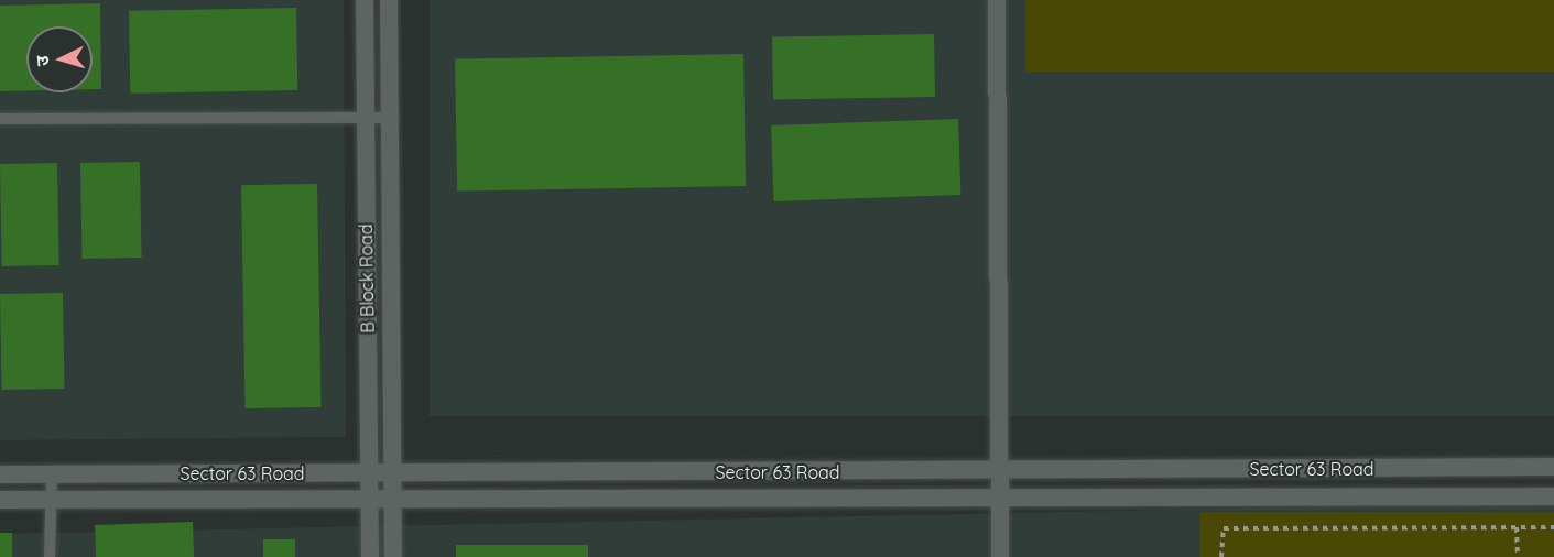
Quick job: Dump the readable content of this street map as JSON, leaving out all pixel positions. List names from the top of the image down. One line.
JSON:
{"streets":{"street":["B Block Road","Sector 63 Road"]},"crossings":[["B Block Road","Sector 63 Road"]],"north":"left"}
